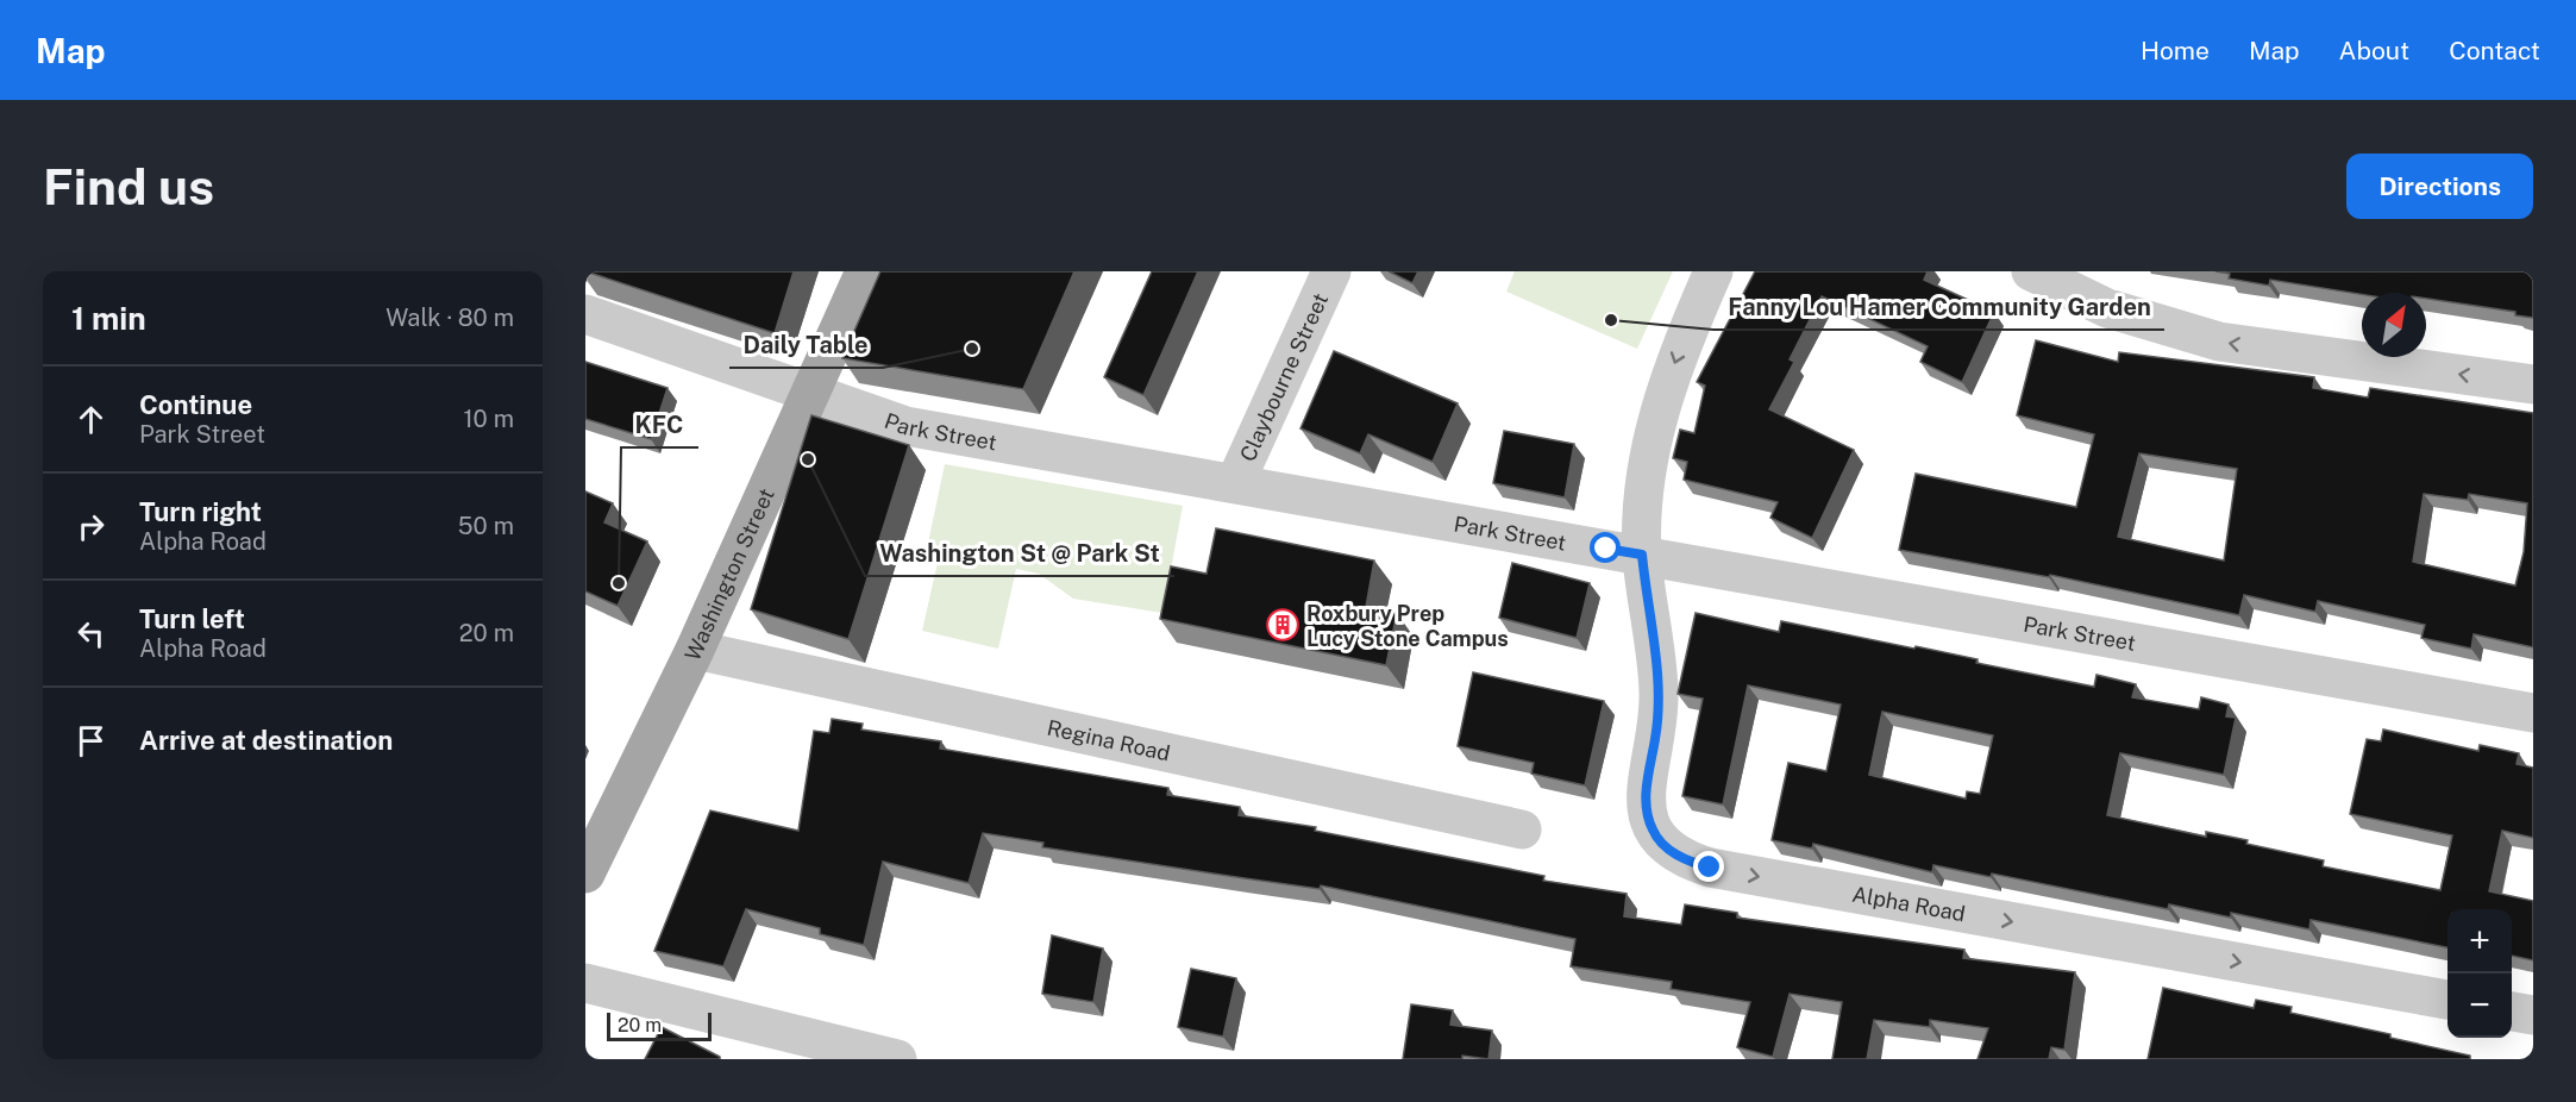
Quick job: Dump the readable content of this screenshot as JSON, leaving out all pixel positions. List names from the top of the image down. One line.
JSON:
{"streets":{"main road":["Washington Street"],"street":["Claybourne Street","Park Street","Regina Road","Alpha Road"]},"crossings":[["Claybourne Street","Park Street"],["Park Street","Washington Street"],["Park Street","Alpha Road"],["Washington Street","Regina Road"]],"places":{"other":["Fanny Lou Hamer Community Garden","Daily Table","Washington St @ Park St","KFC"],"building":["Roxbury Prep Lucy Stone Campus"]},"scale_bar":"20 m","north":"top right","page":{"header":"Map","nav":["Home","Map","About","Contact"],"buttons":"Directions","title":"Find us","heading":["1 min","Walk · 80 m"],"list":[["Continue","Park Street","10 m"],["Turn right","Alpha Road","50 m"],["Turn left","Alpha Road","20 m"],"Arrive at destination"],"map_buttons":["+","−"],"scale":"20 m"}}
